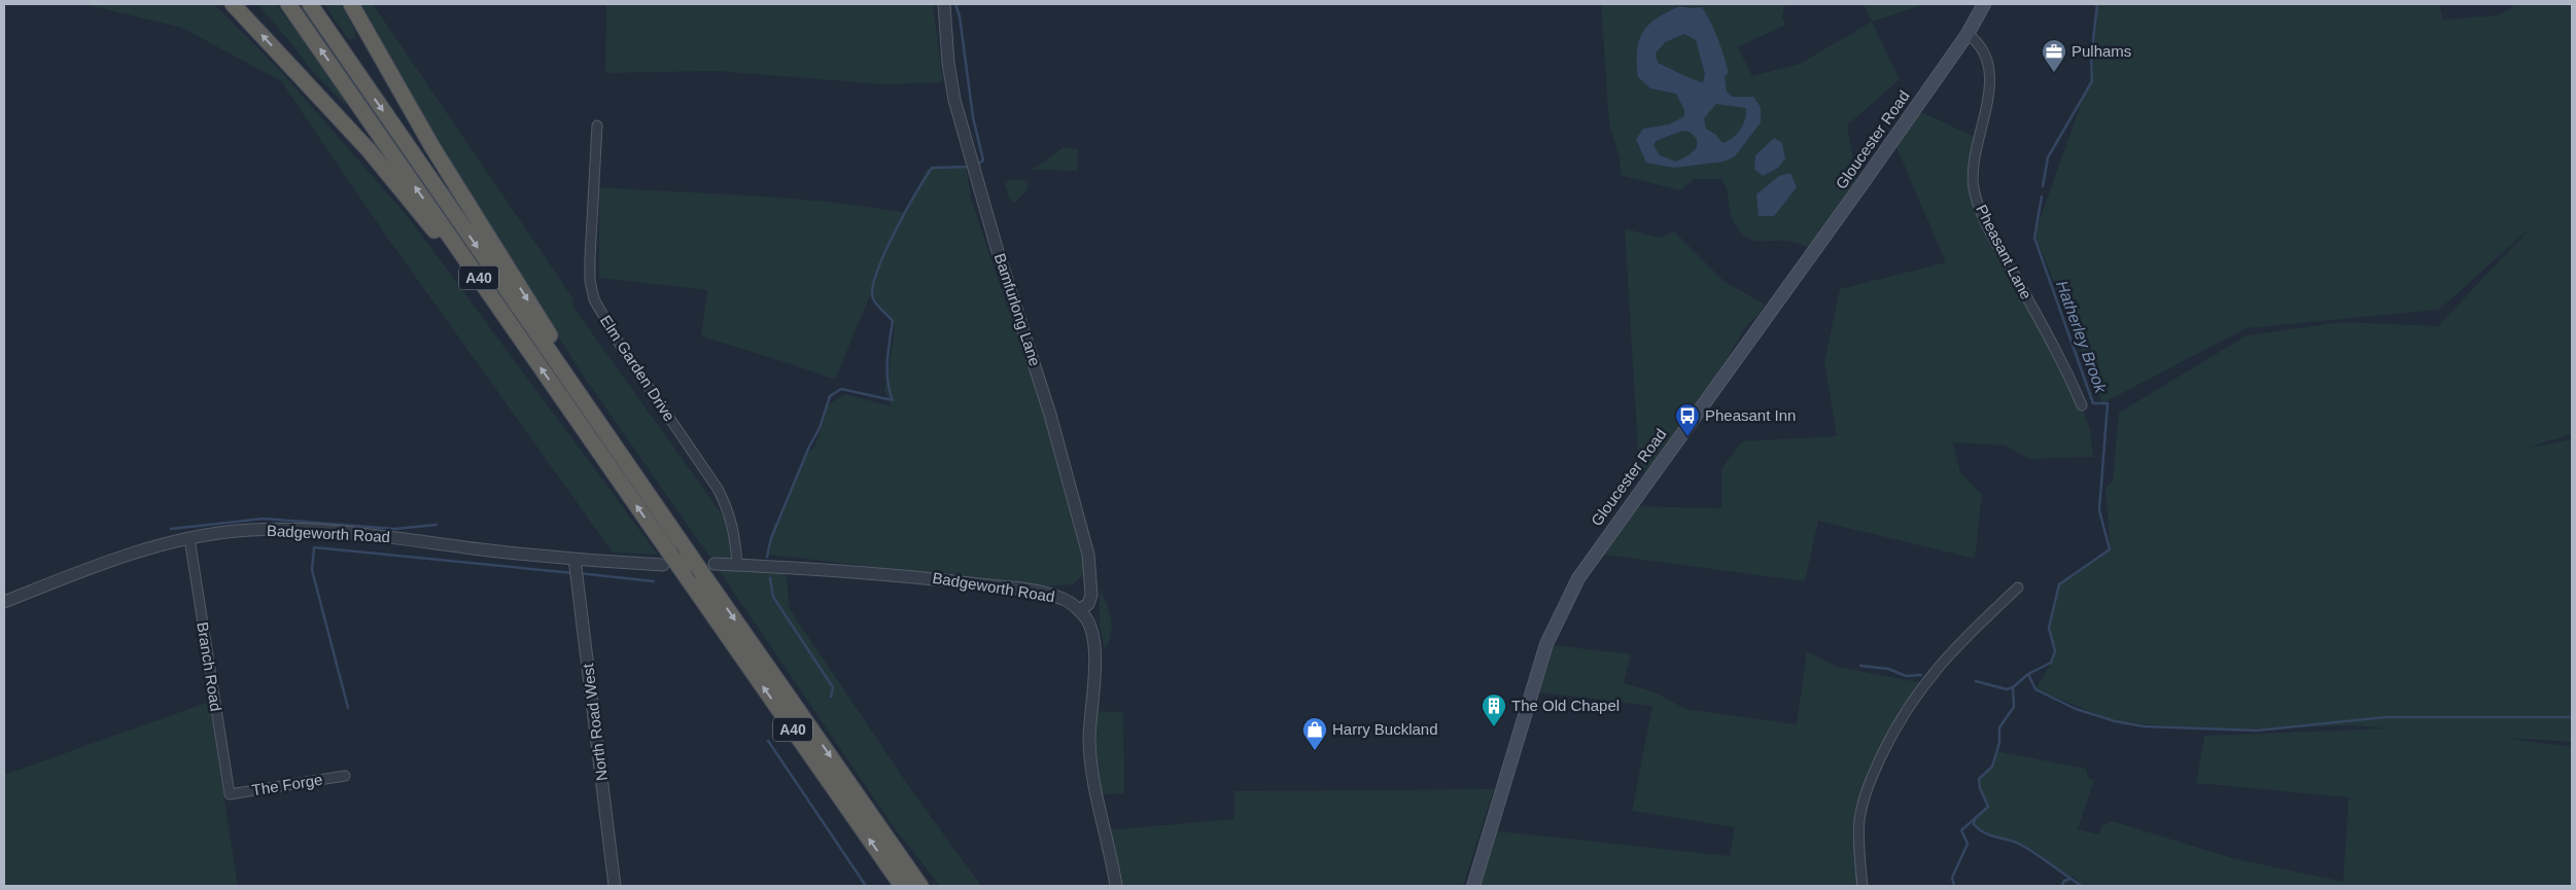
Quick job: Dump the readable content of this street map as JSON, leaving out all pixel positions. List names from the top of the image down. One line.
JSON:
{"streets":{"highway":["A40"],"main road":["Gloucester Road"],"street":["Pheasant Lane","Bamfurlong Lane","Elm Garden Drive","Badgeworth Road","Branch Road","North Road West","The Forge"]},"crossings":[["Gloucester Road","Pheasant Lane"],["A40","Badgeworth Road"],["Bamfurlong Lane","Badgeworth Road"],["Elm Garden Drive","Badgeworth Road"],["Badgeworth Road","Branch Road"],["Badgeworth Road","North Road West"],["Branch Road","The Forge"]],"water":["Hatherley Brook"],"places":{"office":["Pulhams"],"bus stop":["Pheasant Inn"],"building":["The Old Chapel"],"shop":["Harry Buckland"]}}
